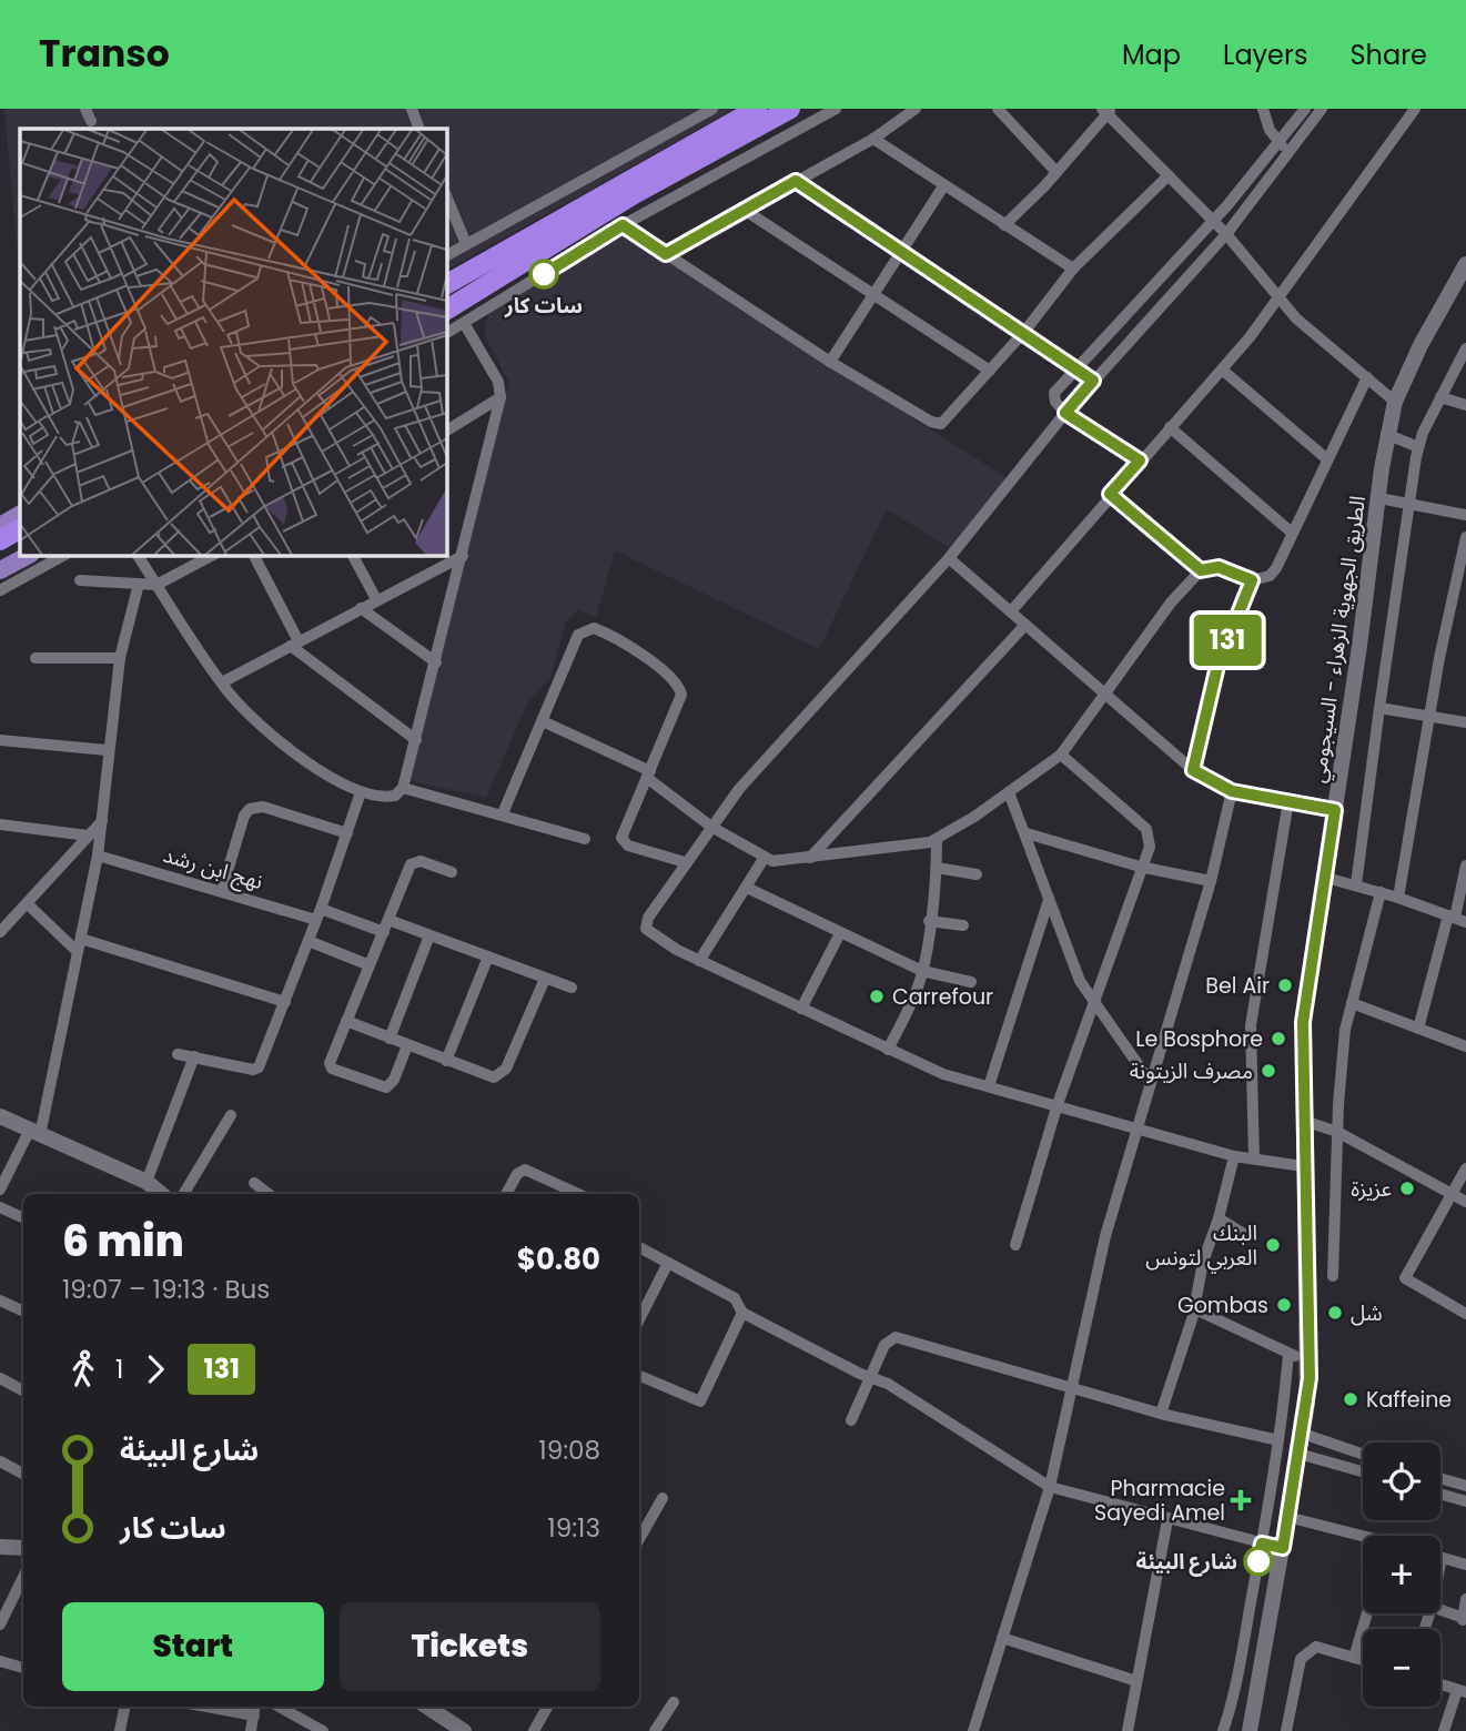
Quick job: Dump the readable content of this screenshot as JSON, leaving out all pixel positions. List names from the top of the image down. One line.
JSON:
{"streets":{"main road":["الطريق الجهوية الزهراء - السيجومي"],"street":["نهج ابن رشد"]},"places":{"other":["سات كار","Bel Air","Carrefour","Le Bosphore","مصرف الزيتونة","عزيزة","البنك العربي لتونس","Gombas","شل","Kaffeine","شارع البيئة"],"health":["Pharmacie Sayedi Amel"]},"lines":["bus line 131"],"page":{"header":"Transo","nav":["Map","Layers","Share"],"on_map":"131","heading":["6 min","19:07 – 19:13 · Bus","$0.80"],"legs":["1","131"],"list":[{"name":"شارع البيئة","value":"19:08"},{"name":"سات كار","value":"19:13"}],"map_buttons":["+","−"],"buttons":["Start","Tickets"]}}
